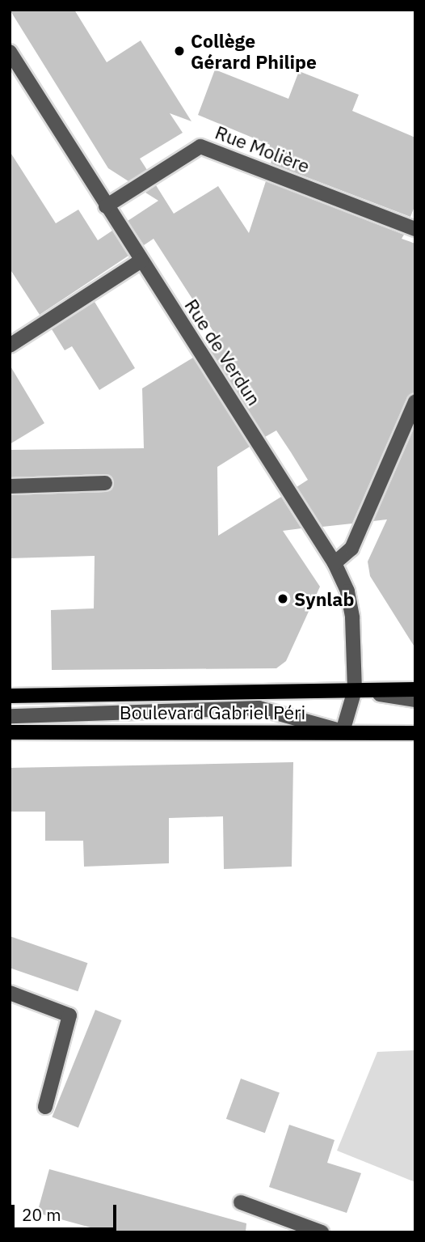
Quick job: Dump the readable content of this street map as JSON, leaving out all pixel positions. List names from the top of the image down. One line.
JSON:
{"streets":{"main road":["Boulevard Gabriel Péri"],"street":["Rue Molière","Rue de Verdun"]},"crossings":[["Rue Molière","Rue de Verdun"],["Rue de Verdun","Boulevard Gabriel Péri"]],"places":["Collège Gérard Philipe","Synlab"],"scale_bar":"20 m"}
